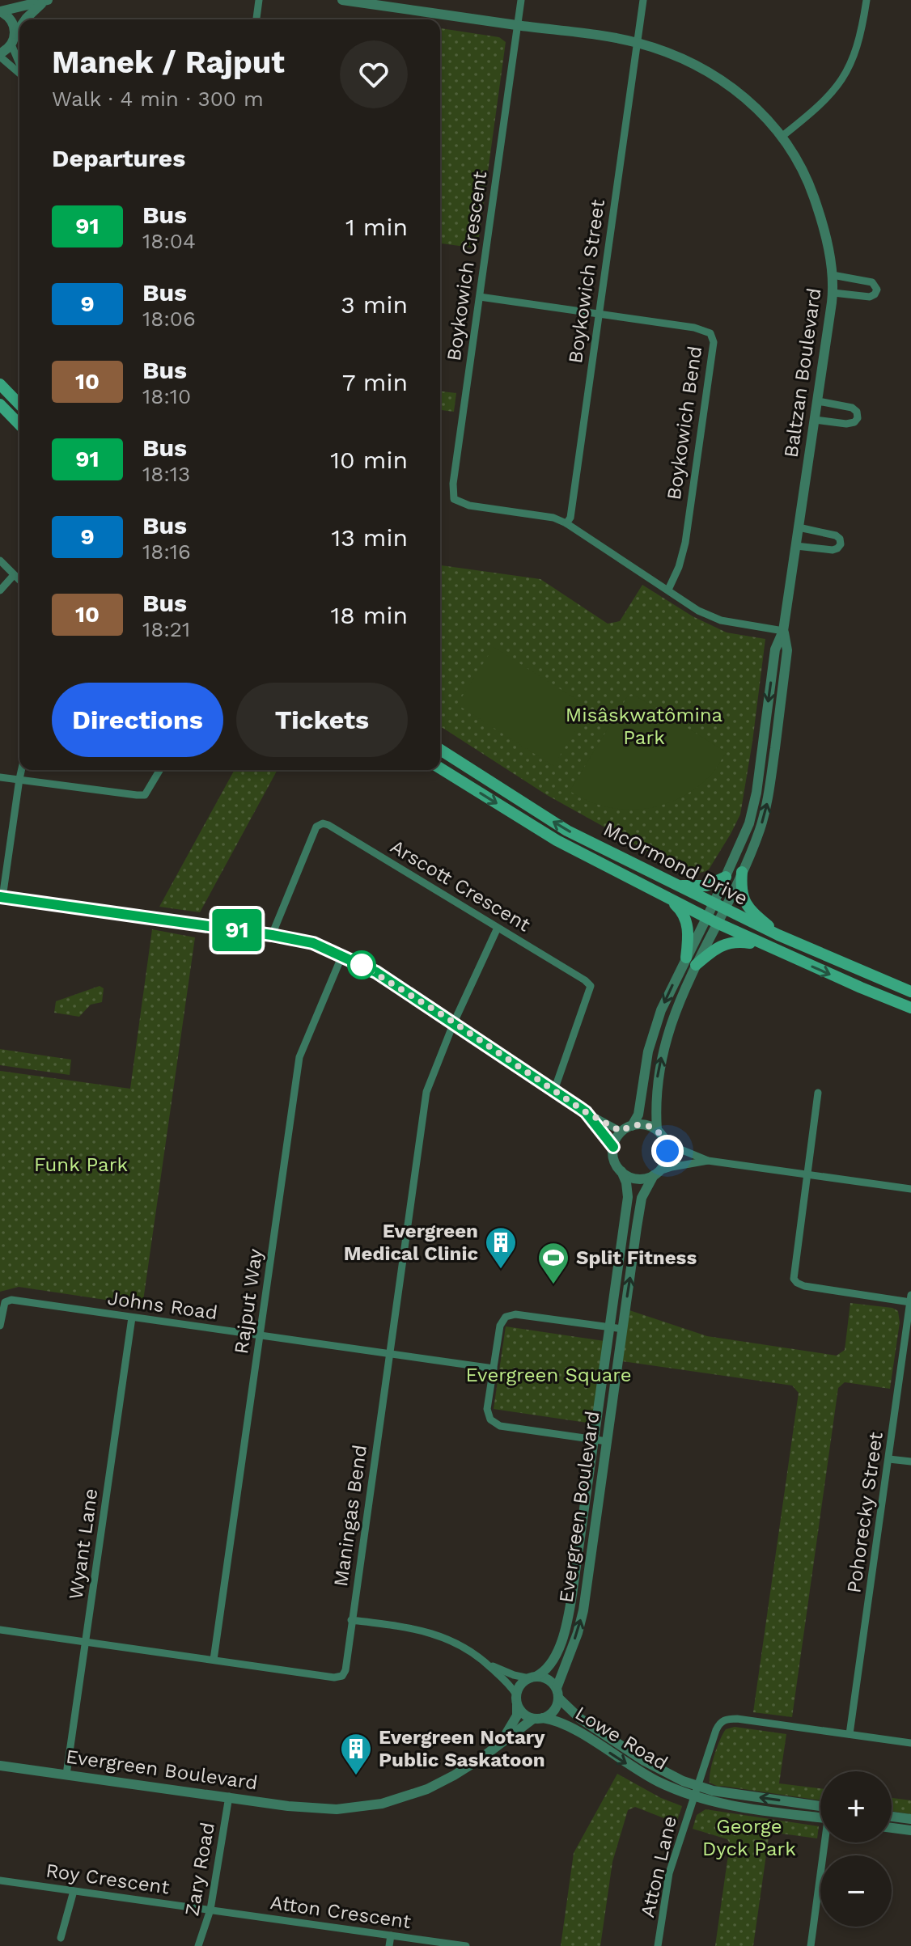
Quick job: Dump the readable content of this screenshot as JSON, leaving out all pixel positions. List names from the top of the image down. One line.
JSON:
{"streets":{"main road":["McOrmond Drive"],"street":["Boykowich Crescent","Boykowich Street","Baltzan Boulevard","Boykowich Bend","Arscott Crescent","Rajput Way","Johns Road","Evergreen Boulevard","Pohorecky Street","Maningas Bend","Wyant Lane","Lowe Road","Atton Lane","Zary Road","Roy Crescent","Atton Crescent"]},"crossings":[["Boykowich Crescent","Boykowich Street"],["Boykowich Crescent","Baltzan Boulevard"],["Boykowich Crescent","Boykowich Bend"],["Boykowich Street","Baltzan Boulevard"],["Boykowich Street","Boykowich Bend"],["Baltzan Boulevard","McOrmond Drive"],["Arscott Crescent","Maningas Bend"],["Rajput Way","Johns Road"],["Rajput Way","Maningas Bend"],["Johns Road","Maningas Bend"],["Johns Road","Wyant Lane"],["Evergreen Boulevard","Wyant Lane"],["Evergreen Boulevard","Lowe Road"],["Evergreen Boulevard","Zary Road"],["Pohorecky Street","Atton Lane"],["Maningas Bend","Wyant Lane"],["Lowe Road","Atton Lane"],["Zary Road","Roy Crescent"],["Zary Road","Atton Crescent"],["Roy Crescent","Atton Crescent"]],"parks":["Misâskwatômina Park","Funk Park","Evergreen Square","George Dyck Park"],"places":{"building":["Evergreen Medical Clinic","Evergreen Notary Public Saskatoon"],"sports":["Split Fitness"]},"lines":["bus line 91"],"page":{"on_map":"91","heading":[["Manek / Rajput","Walk · 4 min · 300 m"],"Departures"],"list":[{"mark":"91","name":"Bus","note":"18:04","value":"1 min"},{"mark":"9","name":"Bus","note":"18:06","value":"3 min"},{"mark":"10","name":"Bus","note":"18:10","value":"7 min"},{"mark":"91","name":"Bus","note":"18:13","value":"10 min"},{"mark":"9","name":"Bus","note":"18:16","value":"13 min"},{"mark":"10","name":"Bus","note":"18:21","value":"18 min"}],"buttons":["Directions","Tickets"],"map_buttons":["+","−"]}}
